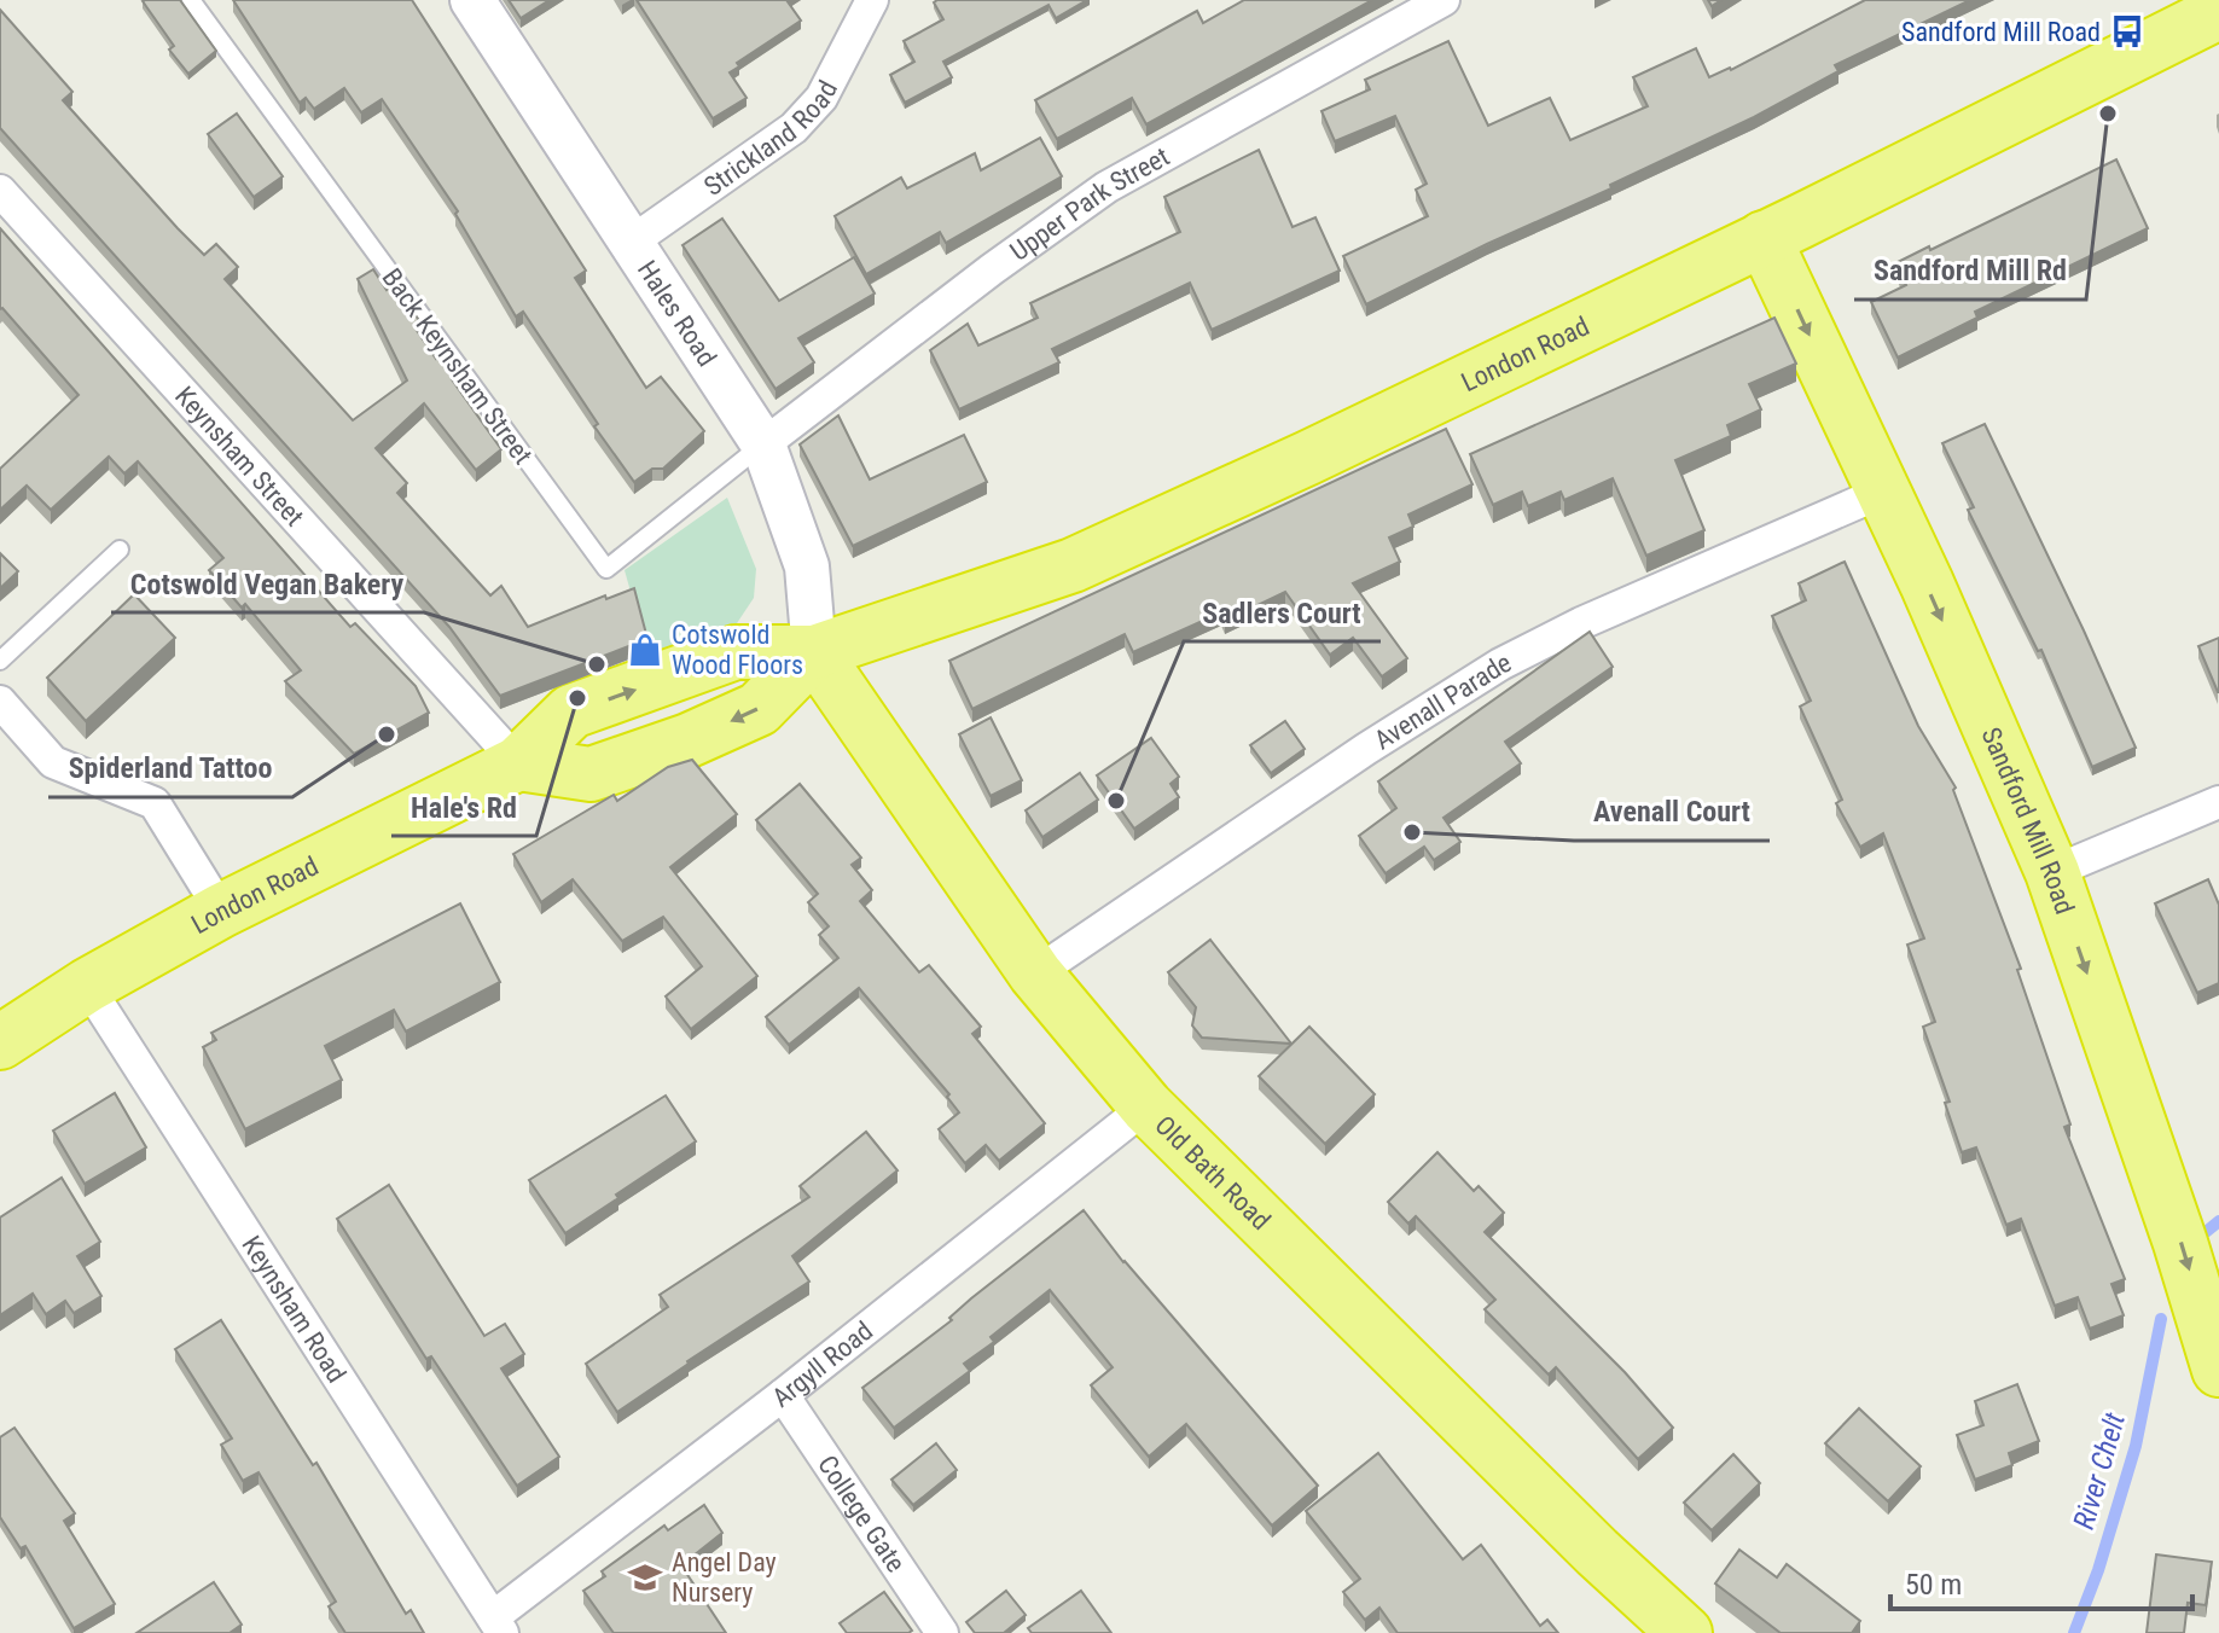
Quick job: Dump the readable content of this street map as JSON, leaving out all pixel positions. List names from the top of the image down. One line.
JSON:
{"streets":{"highway":["London Road","Sandford Mill Road","Old Bath Road"],"main road":["Hales Road"],"street":["Strickland Road","Upper Park Street","Keynsham Street","Avenall Parade","Keynsham Road","Argyll Road","College Gate"],"lane":["Back Keynsham Street"]},"crossings":[["Strickland Road","Hales Road"],["Upper Park Street","Hales Road"],["Upper Park Street","Back Keynsham Street"],["Hales Road","London Road"],["Hales Road","Back Keynsham Street"],["Hales Road","Old Bath Road"],["London Road","Keynsham Street"],["London Road","Sandford Mill Road"],["London Road","Old Bath Road"],["London Road","Keynsham Road"],["Avenall Parade","Sandford Mill Road"],["Avenall Parade","Old Bath Road"],["Old Bath Road","Argyll Road"],["Keynsham Road","Argyll Road"],["Argyll Road","College Gate"]],"one_way":["Sandford Mill Road"],"water":["River Chelt"],"places":{"bus stop":["Sandford Mill Road"],"other":["Sandford Mill Rd","Cotswold Vegan Bakery","Hale's Rd","Spiderland Tattoo","Sadlers Court","Avenall Court"],"shop":["Cotswold Wood Floors"],"school or university":["Angel Day Nursery"]},"scale_bar":"50 m"}
